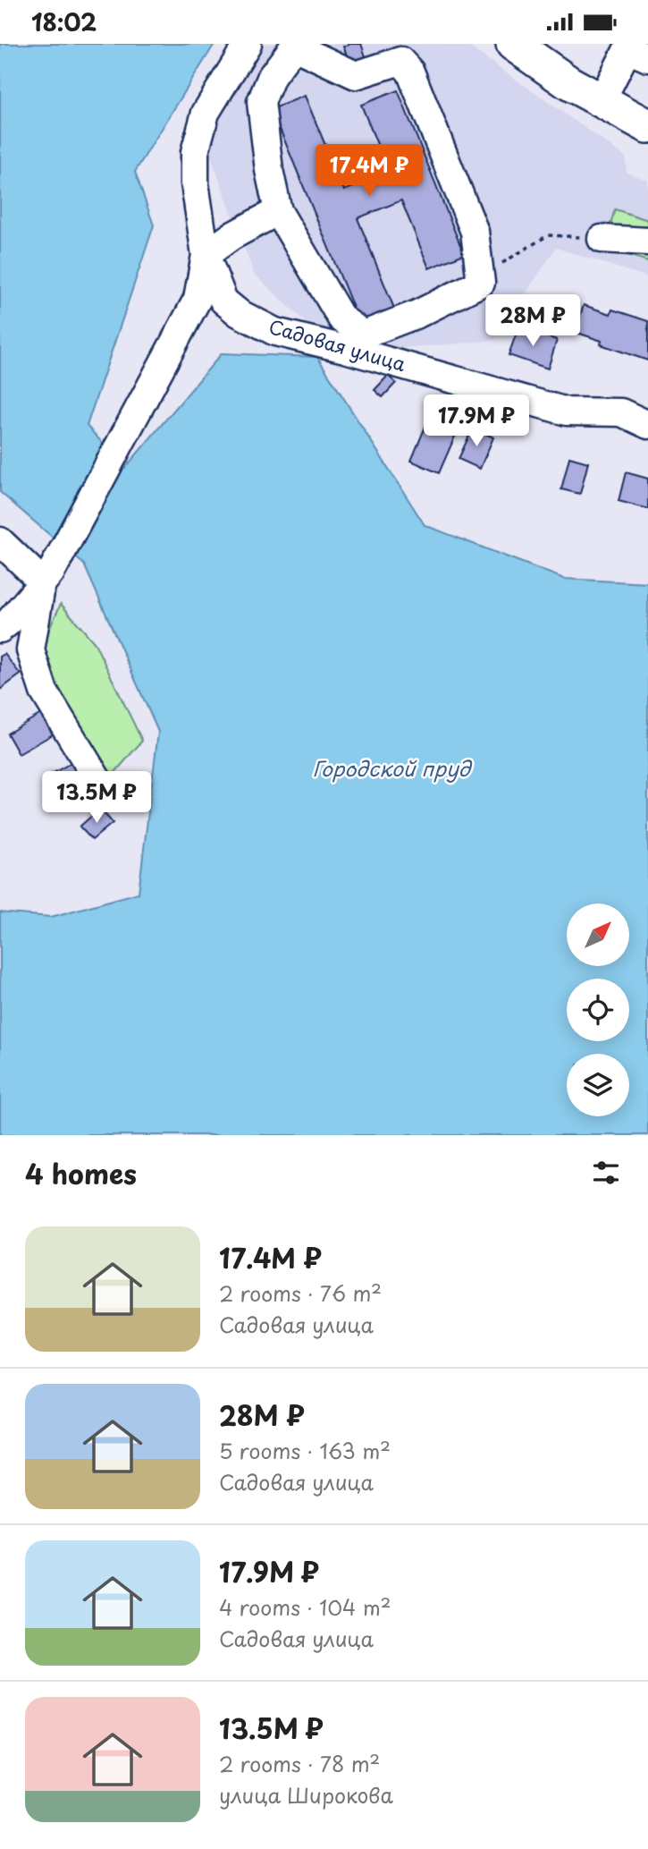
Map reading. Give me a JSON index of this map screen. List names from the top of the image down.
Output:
{
  "streets": {
    "street": ["Садовая улица"]
  },
  "water": ["Городской пруд"],
  "north": "top right",
  "page": {
    "status": "18:02",
    "price": [
      "17.4M ₽",
      "28M ₽",
      "17.9M ₽",
      "13.5M ₽"
    ],
    "heading": "4 homes",
    "list": [
      {
        "name": "17.4M ₽",
        "note": "2 rooms · 76 m² · Садовая улица"
      },
      {
        "name": "28M ₽",
        "note": "5 rooms · 163 m² · Садовая улица"
      },
      {
        "name": "17.9M ₽",
        "note": "4 rooms · 104 m² · Садовая улица"
      },
      {
        "name": "13.5M ₽",
        "note": "2 rooms · 78 m² · улица Широкова"
      }
    ]
  }
}
